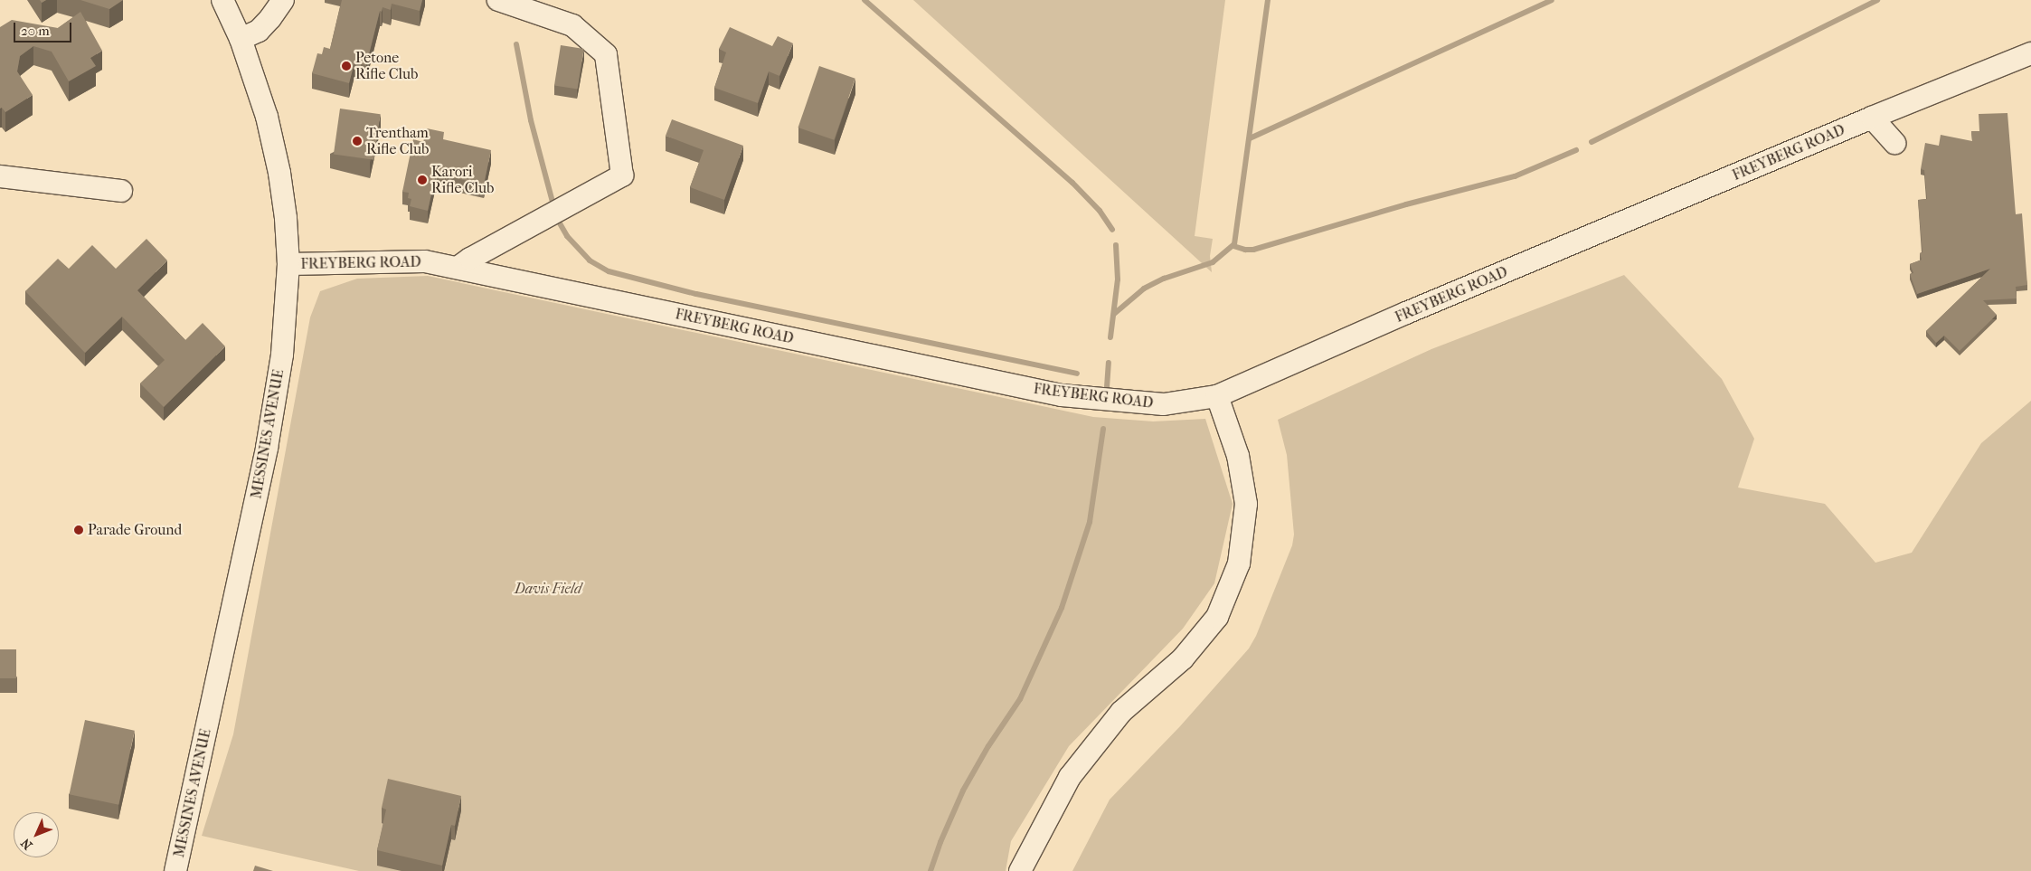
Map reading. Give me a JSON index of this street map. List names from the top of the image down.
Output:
{
  "streets": {
    "street": ["FREYBERG ROAD", "MESSINES AVENUE"]
  },
  "crossings": [
    ["FREYBERG ROAD", "MESSINES AVENUE"]
  ],
  "parks": ["Davis Field"],
  "places": [
    "Petone Rifle Club",
    "Trentham Rifle Club",
    "Karori Rifle Club",
    "Parade Ground"
  ],
  "scale_bar": "20 m",
  "north": "bottom left"
}
